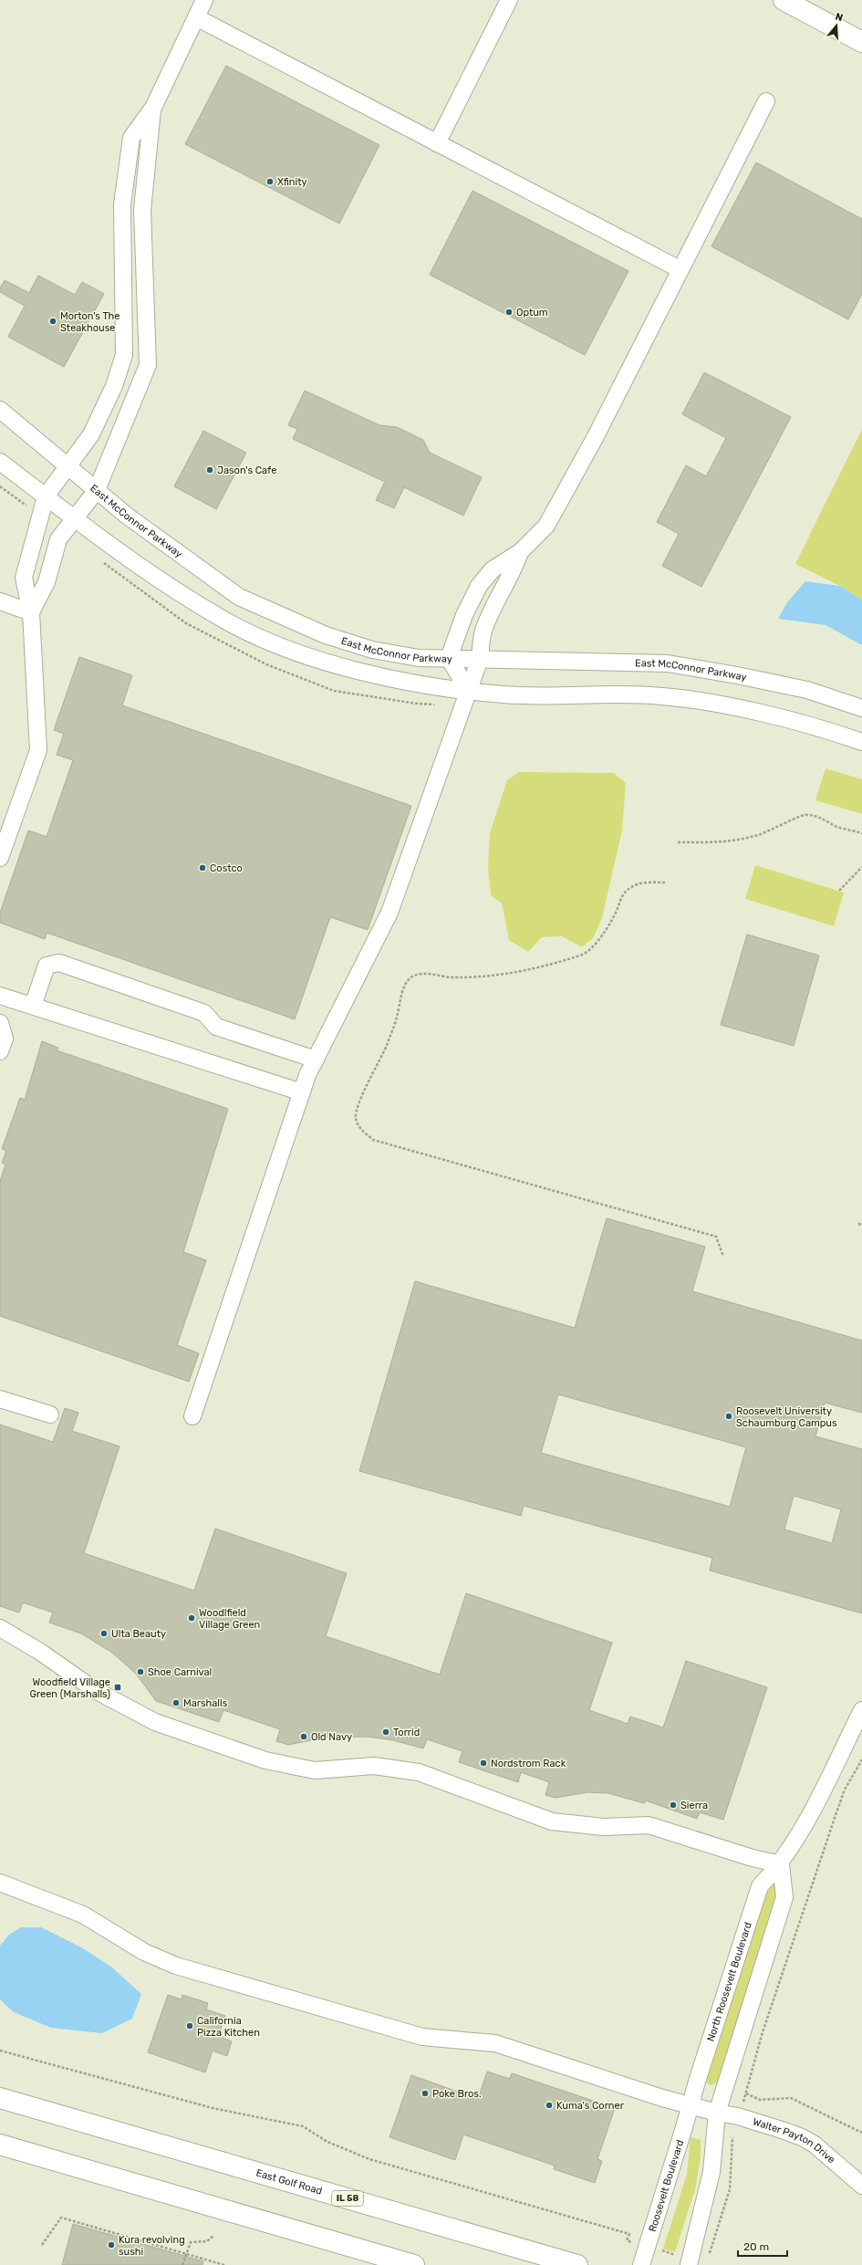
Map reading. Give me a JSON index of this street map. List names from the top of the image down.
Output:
{
  "streets": {
    "main road": ["East Golf Road", "IL 58"],
    "street": [
      "East McConnor Parkway",
      "North Roosevelt Boulevard",
      "Walter Payton Drive",
      "Roosevelt Boulevard"
    ]
  },
  "crossings": [
    ["North Roosevelt Boulevard", "Walter Payton Drive"],
    ["North Roosevelt Boulevard", "Roosevelt Boulevard"],
    ["Walter Payton Drive", "Roosevelt Boulevard"]
  ],
  "places": {
    "other": [
      "Xfinity",
      "Optum",
      "Morton's The Steakhouse",
      "Jason's Cafe",
      "Costco",
      "Roosevelt University Schaumburg Campus",
      "Woodlfield Village Green",
      "Ulta Beauty",
      "Shoe Carnival",
      "Marshalls",
      "Torrid",
      "Old Navy",
      "Nordstrom Rack",
      "Sierra",
      "California Pizza Kitchen",
      "Poke Bros.",
      "Kuma's Corner",
      "Kura revolving sushi"
    ],
    "transit": ["Woodfield Village Green (Marshalls)"]
  },
  "scale_bar": "20 m",
  "north": "top"
}
